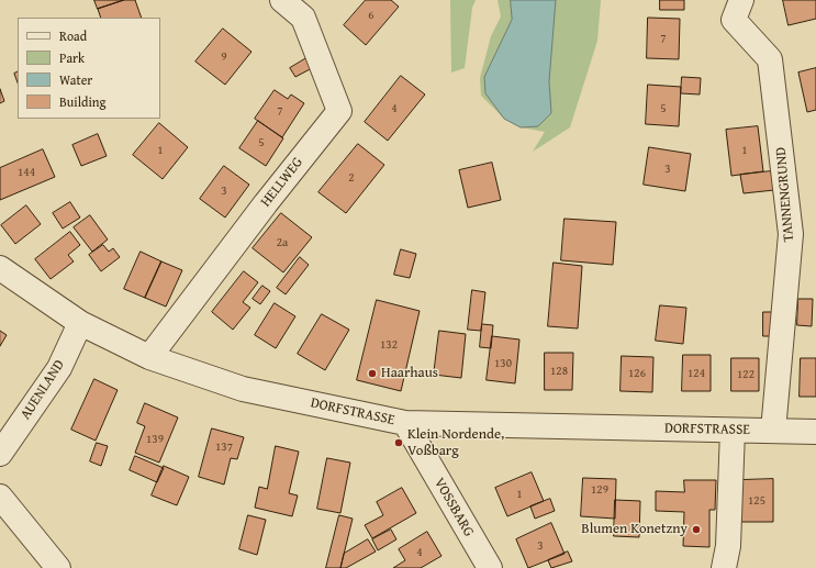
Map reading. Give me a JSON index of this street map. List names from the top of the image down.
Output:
{
  "streets": {
    "street": [
      "HELLWEG",
      "TANNENGRUND",
      "AUENLAND",
      "DORFSTRASSE",
      "VOSSBARG"
    ]
  },
  "crossings": [
    ["HELLWEG", "DORFSTRASSE"],
    ["TANNENGRUND", "DORFSTRASSE"],
    ["AUENLAND", "DORFSTRASSE"],
    ["DORFSTRASSE", "VOSSBARG"]
  ],
  "places": ["Haarhaus", "Klein Nordende, Voßbarg", "Blumen Konetzny"],
  "house_numbers": [
    "6",
    "7",
    "9",
    "4",
    "5",
    "7",
    "5",
    "1",
    "1",
    "3",
    "144",
    "2",
    "3",
    "2a",
    "132",
    "130",
    "128",
    "126",
    "124",
    "122",
    "139",
    "137",
    "129",
    "1",
    "125",
    "3",
    "4"
  ],
  "legend": [
    "Road",
    "Park",
    "Water",
    "Building"
  ]
}
